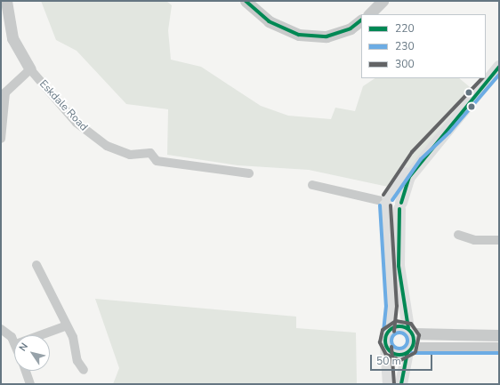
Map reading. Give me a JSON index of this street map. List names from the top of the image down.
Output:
{
  "streets": {
    "street": ["Eskdale Road"]
  },
  "lines": ["transit line 220", "transit line 230", "transit line 300"],
  "legend": ["220", "230", "300"],
  "scale_bar": "50 m",
  "north": "top left"
}
